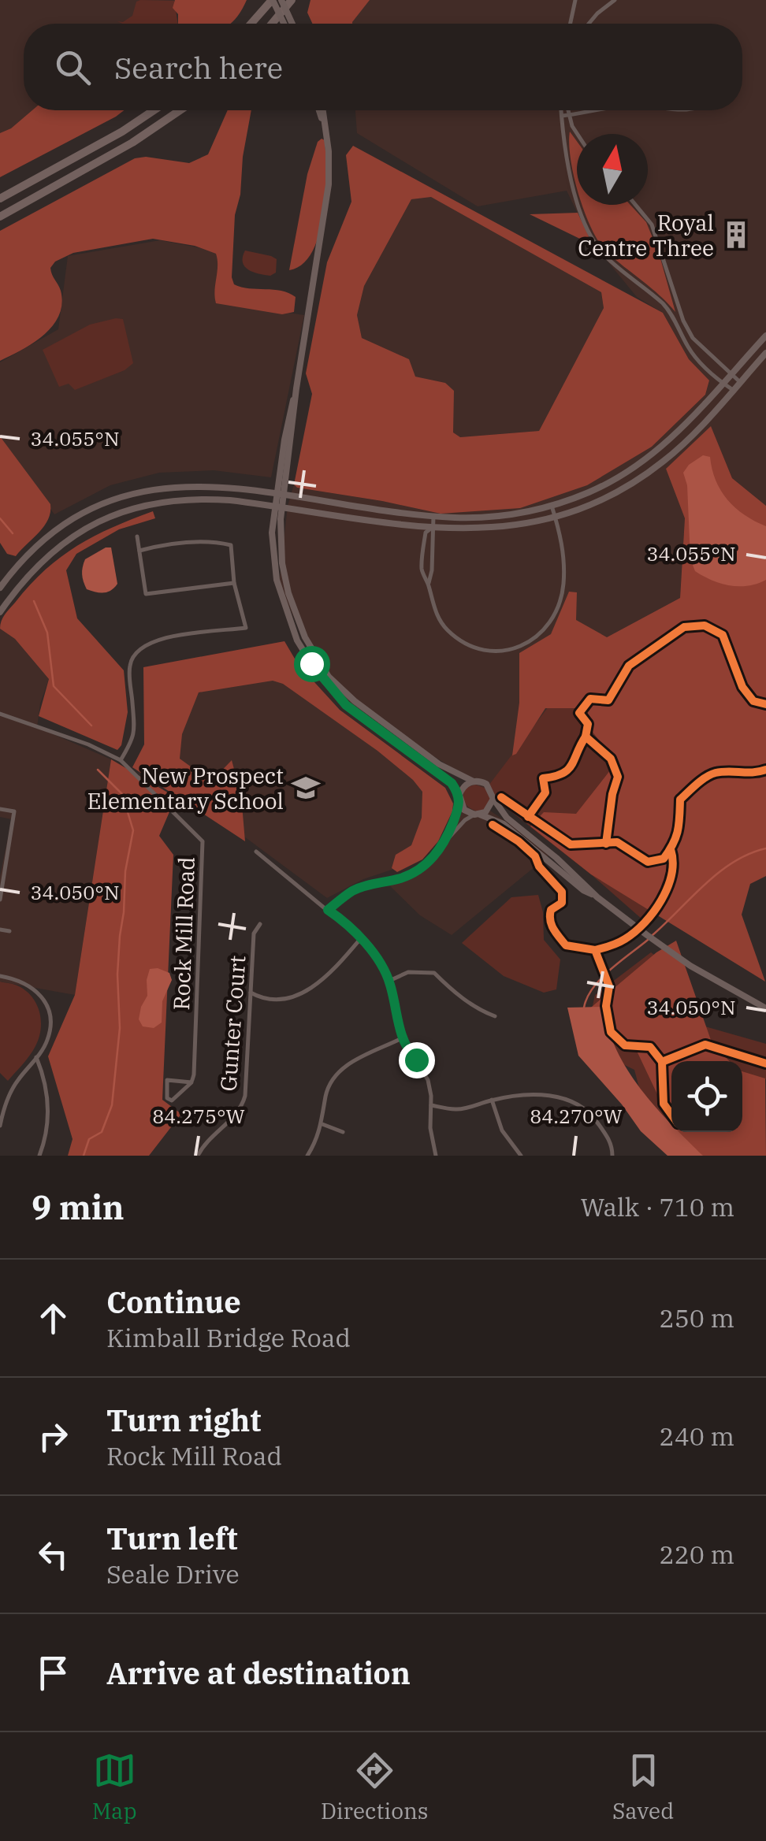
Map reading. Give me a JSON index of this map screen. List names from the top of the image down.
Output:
{
  "streets": {
    "street": ["Rock Mill Road", "Gunter Court"]
  },
  "places": {
    "building": ["Royal Centre Three"],
    "school or university": ["New Prospect Elementary School"]
  },
  "north": "top",
  "page": {
    "search": "Search here",
    "heading": ["9 min", "Walk · 710 m"],
    "list": [
      ["Continue", "Kimball Bridge Road", "250 m"],
      ["Turn right", "Rock Mill Road", "240 m"],
      ["Turn left", "Seale Drive", "220 m"],
      "Arrive at destination"
    ],
    "nav": ["Map", "Directions", "Saved"]
  },
  "coordinates": [
    "34.055°N",
    "34.050°N",
    "84.275°W",
    "84.270°W"
  ]
}
